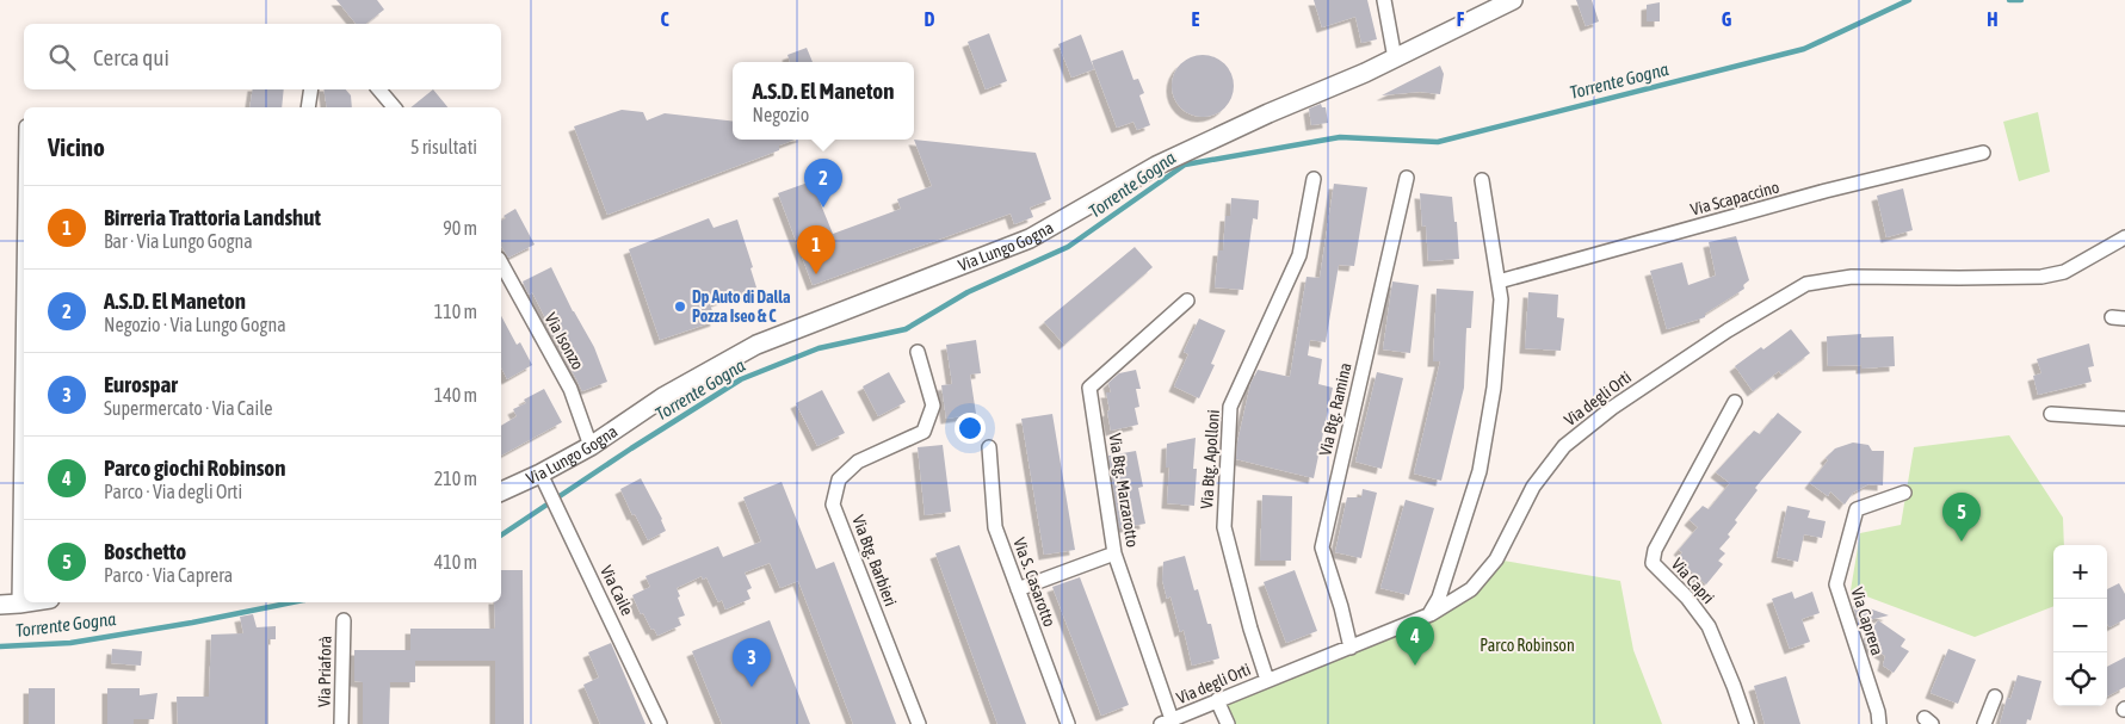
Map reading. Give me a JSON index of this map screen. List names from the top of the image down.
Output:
{
  "streets": {
    "street": [
      "Via Scapaccino",
      "Via Lungo Gogna",
      "Via Isonzo",
      "Via degli Orti",
      "Via Btg. Ramina",
      "Via Btg. Apolloni",
      "Via Btg. Marzarotto",
      "Via Btg. Barbieri",
      "Via Capri",
      "Via S. Casarotto",
      "Via Caile",
      "Via Caprera",
      "Via Priaforà"
    ]
  },
  "crossings": [
    ["Via Lungo Gogna", "Via Isonzo"],
    ["Via Lungo Gogna", "Via Caile"],
    ["Via degli Orti", "Via Btg. Ramina"],
    ["Via degli Orti", "Via Btg. Apolloni"],
    ["Via degli Orti", "Via Btg. Marzarotto"]
  ],
  "water": ["Torrente Gogna"],
  "parks": ["Parco Robinson"],
  "places": ["Dp Auto di Dalla Pozza Iseo & C"],
  "page": {
    "search": "Cerca qui",
    "popup": ["A.S.D. El Maneton", "Negozio"],
    "heading": ["Vicino", "5 risultati"],
    "pins": [
      "2",
      "1",
      "5",
      "4",
      "3"
    ],
    "list": [
      {
        "mark": "1",
        "name": "Birreria Trattoria Landshut",
        "note": "Bar · Via Lungo Gogna",
        "value": "90 m"
      },
      {
        "mark": "2",
        "name": "A.S.D. El Maneton",
        "note": "Negozio · Via Lungo Gogna",
        "value": "110 m"
      },
      {
        "mark": "3",
        "name": "Eurospar",
        "note": "Supermercato · Via Caile",
        "value": "140 m"
      },
      {
        "mark": "4",
        "name": "Parco giochi Robinson",
        "note": "Parco · Via degli Orti",
        "value": "210 m"
      },
      {
        "mark": "5",
        "name": "Boschetto",
        "note": "Parco · Via Caprera",
        "value": "410 m"
      }
    ],
    "map_buttons": ["+", "−"]
  },
  "grid": {
    "columns": [
      "C",
      "D",
      "E",
      "F",
      "G",
      "H"
    ]
  }
}
